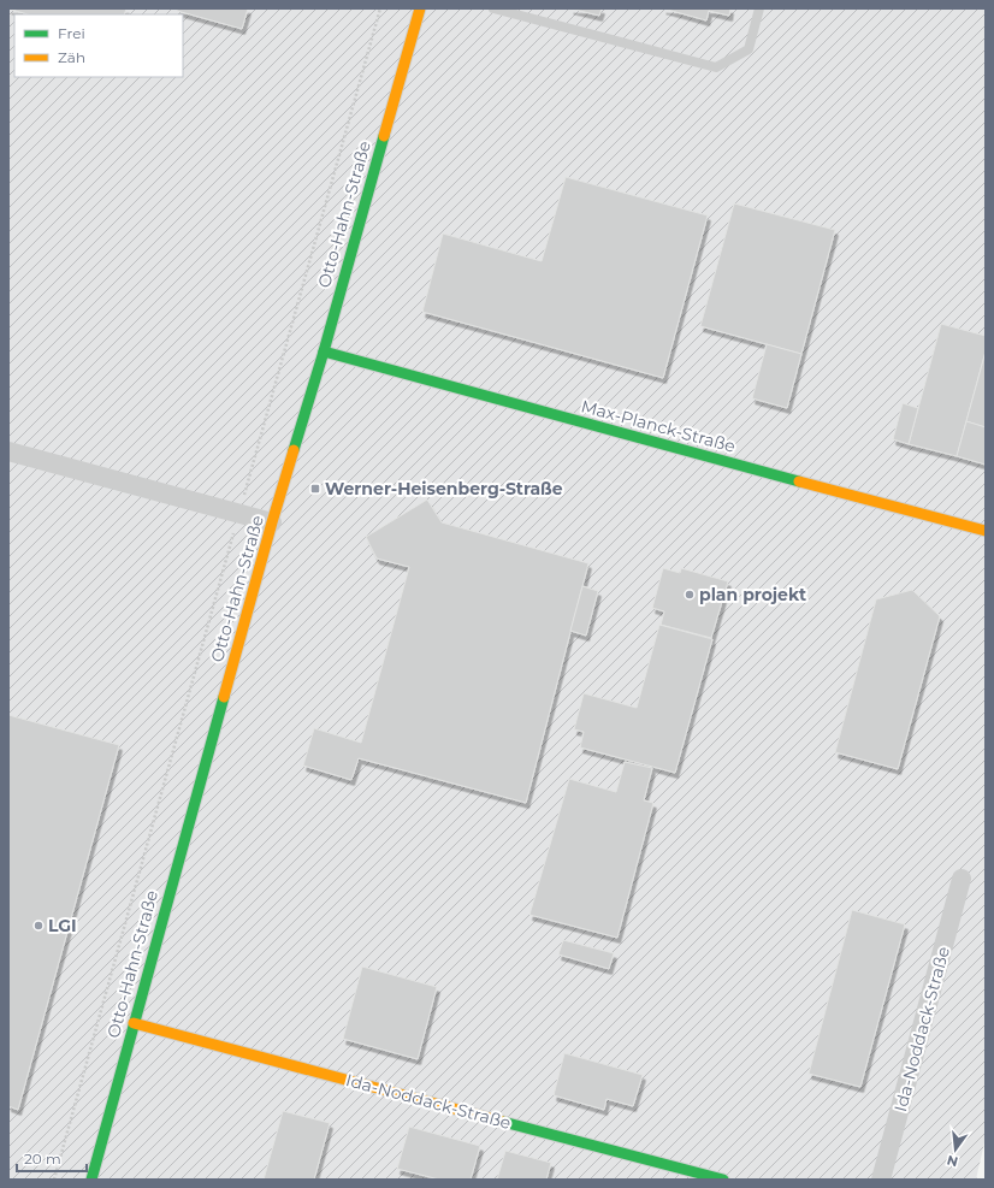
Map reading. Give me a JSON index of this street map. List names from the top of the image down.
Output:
{
  "streets": {
    "street": ["Otto-Hahn-Straße", "Max-Planck-Straße", "Ida-Noddack-Straße"]
  },
  "crossings": [
    ["Otto-Hahn-Straße", "Max-Planck-Straße"],
    ["Otto-Hahn-Straße", "Ida-Noddack-Straße"]
  ],
  "places": {
    "transit": ["Werner-Heisenberg-Straße"],
    "other": ["plan projekt", "LGI"]
  },
  "legend": ["Frei", "Zäh"],
  "scale_bar": "20 m",
  "north": "bottom"
}
